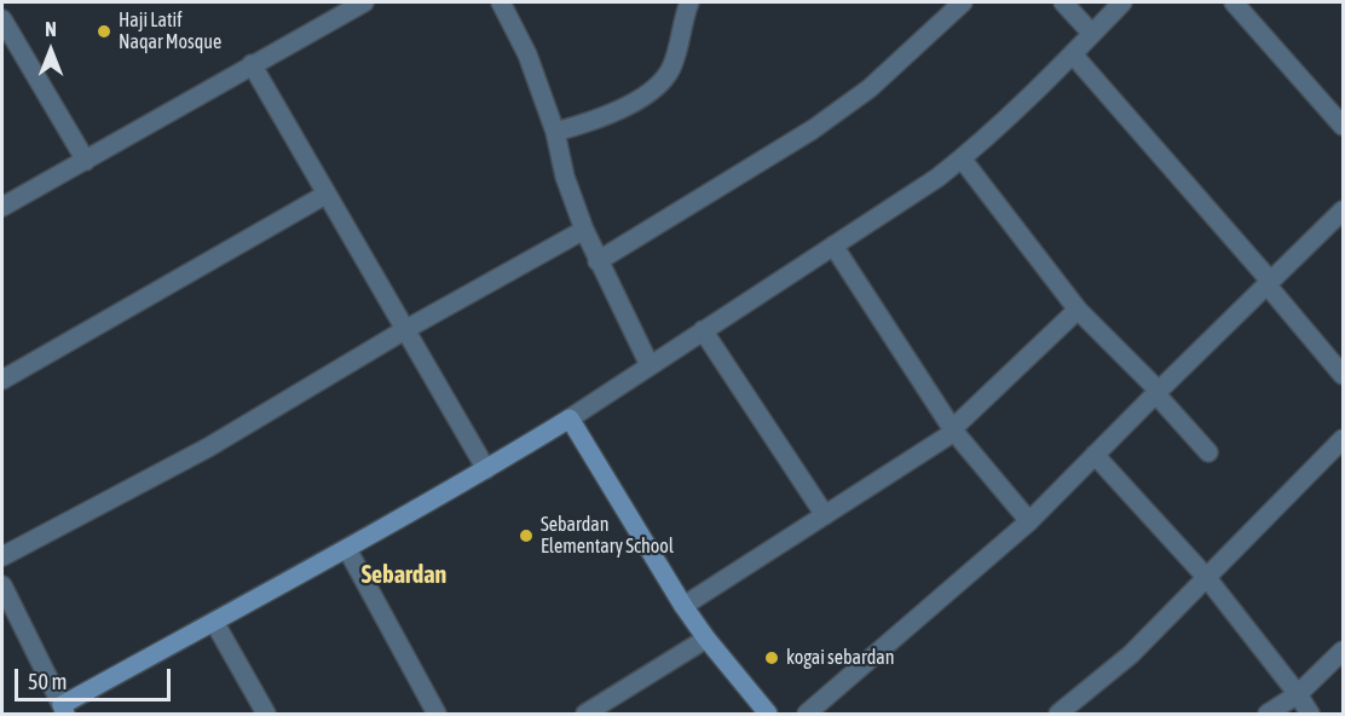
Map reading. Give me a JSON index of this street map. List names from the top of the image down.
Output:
{
  "districts": ["Sebardan"],
  "places": ["Haji Latif Naqar Mosque", "Sebardan Elementary School", "kogai sebardan"],
  "scale_bar": "50 m",
  "north": "top"
}
